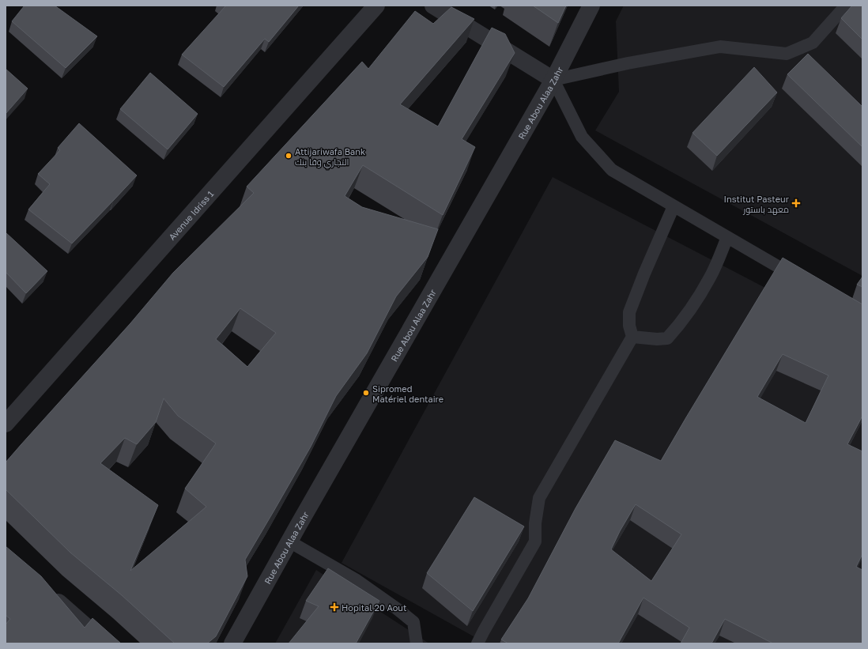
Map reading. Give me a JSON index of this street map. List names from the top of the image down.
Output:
{
  "streets": {
    "street": ["Rue Abou Alaa Zahr", "Avenue Idriss 1"]
  },
  "places": {
    "other": ["Attijariwafa Bank التجاري وفا بنك", "Sipromed Matériel dentaire"],
    "health": ["Institut Pasteur معهد باستور", "Hopital 20 Aout"]
  }
}
